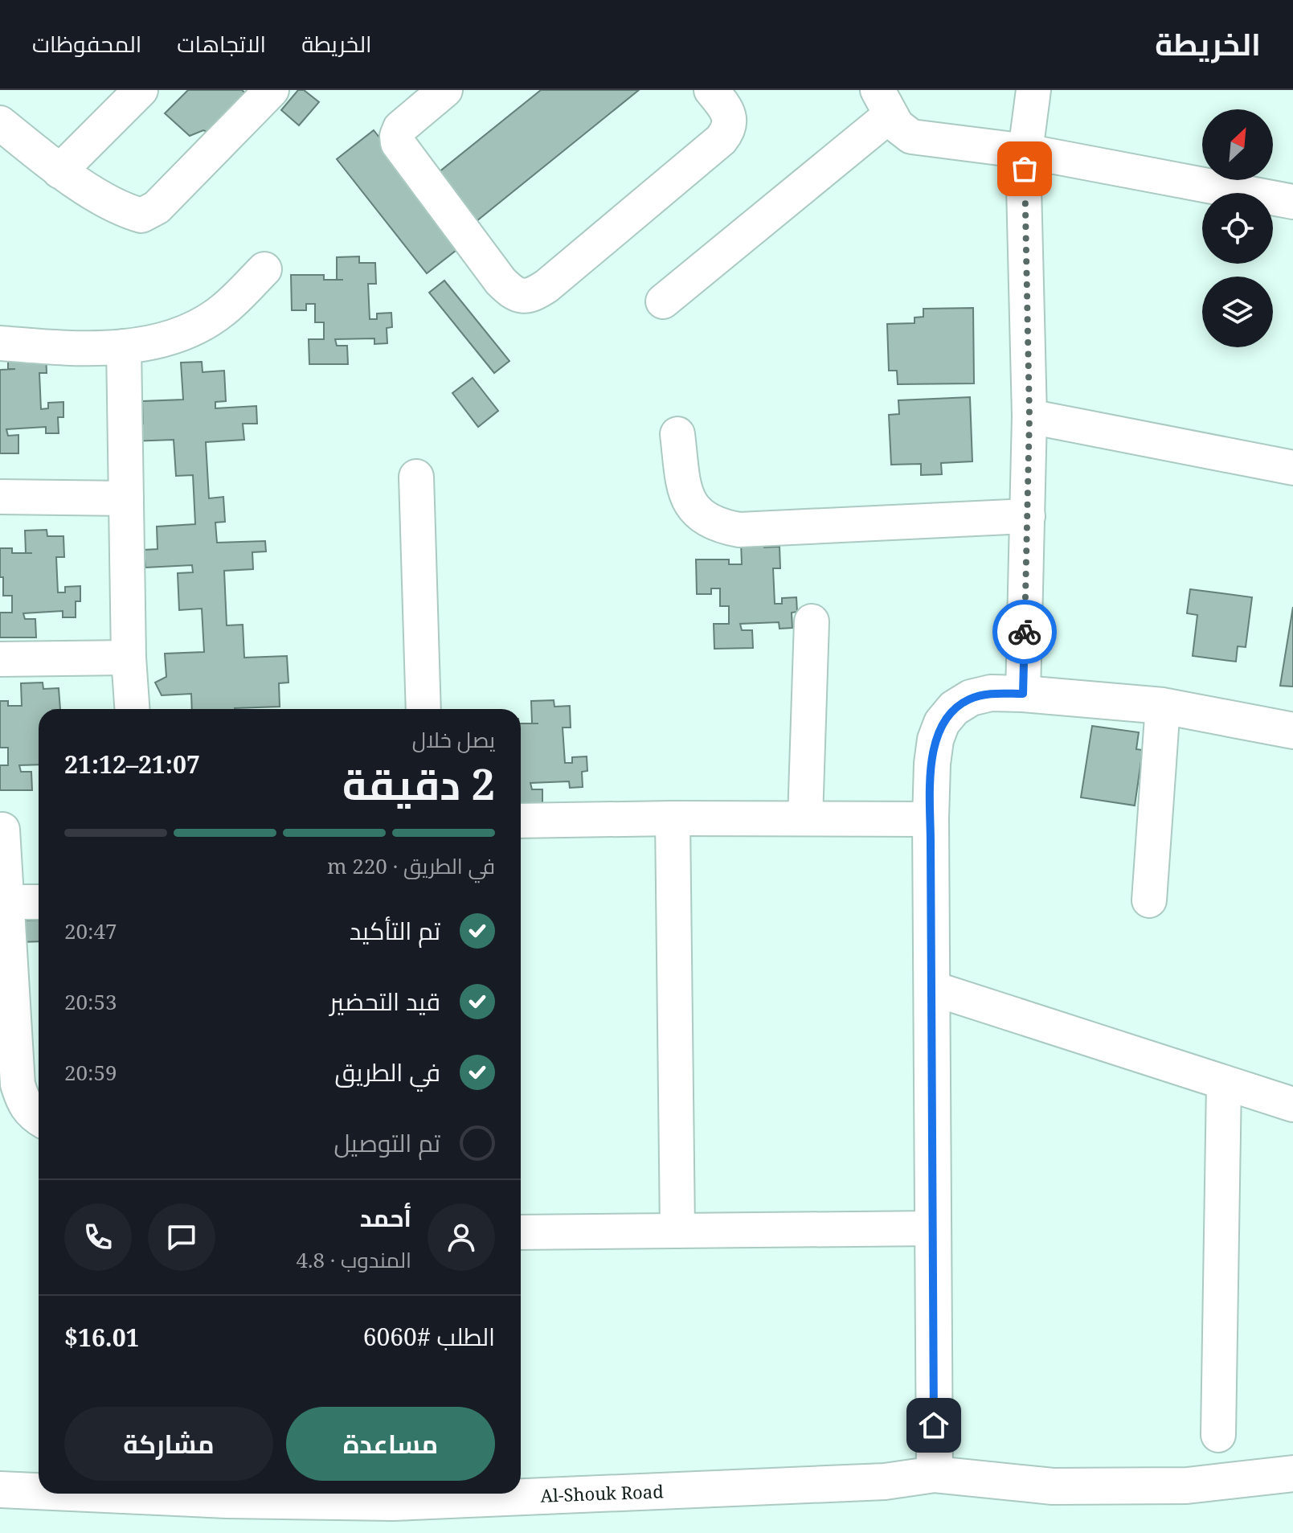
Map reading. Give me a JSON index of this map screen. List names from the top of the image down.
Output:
{
  "streets": {
    "main road": ["Al-Shouk Road"]
  },
  "north": "top right",
  "page": {
    "header": "الخريطة",
    "nav": ["الخريطة", "الاتجاهات", "المحفوظات"],
    "heading": ["2 دقيقة", "يصل خلال", "21:07–21:12"],
    "panel": [
      "أحمد",
      "المندوب · 4.8",
      "الطلب #6060",
      "$16.01"
    ],
    "bar": "في الطريق · 220 m",
    "list": [
      ["تم التأكيد", "20:47"],
      ["قيد التحضير", "20:53"],
      ["في الطريق", "20:59"],
      "تم التوصيل"
    ],
    "buttons": ["مساعدة", "مشاركة"]
  }
}
